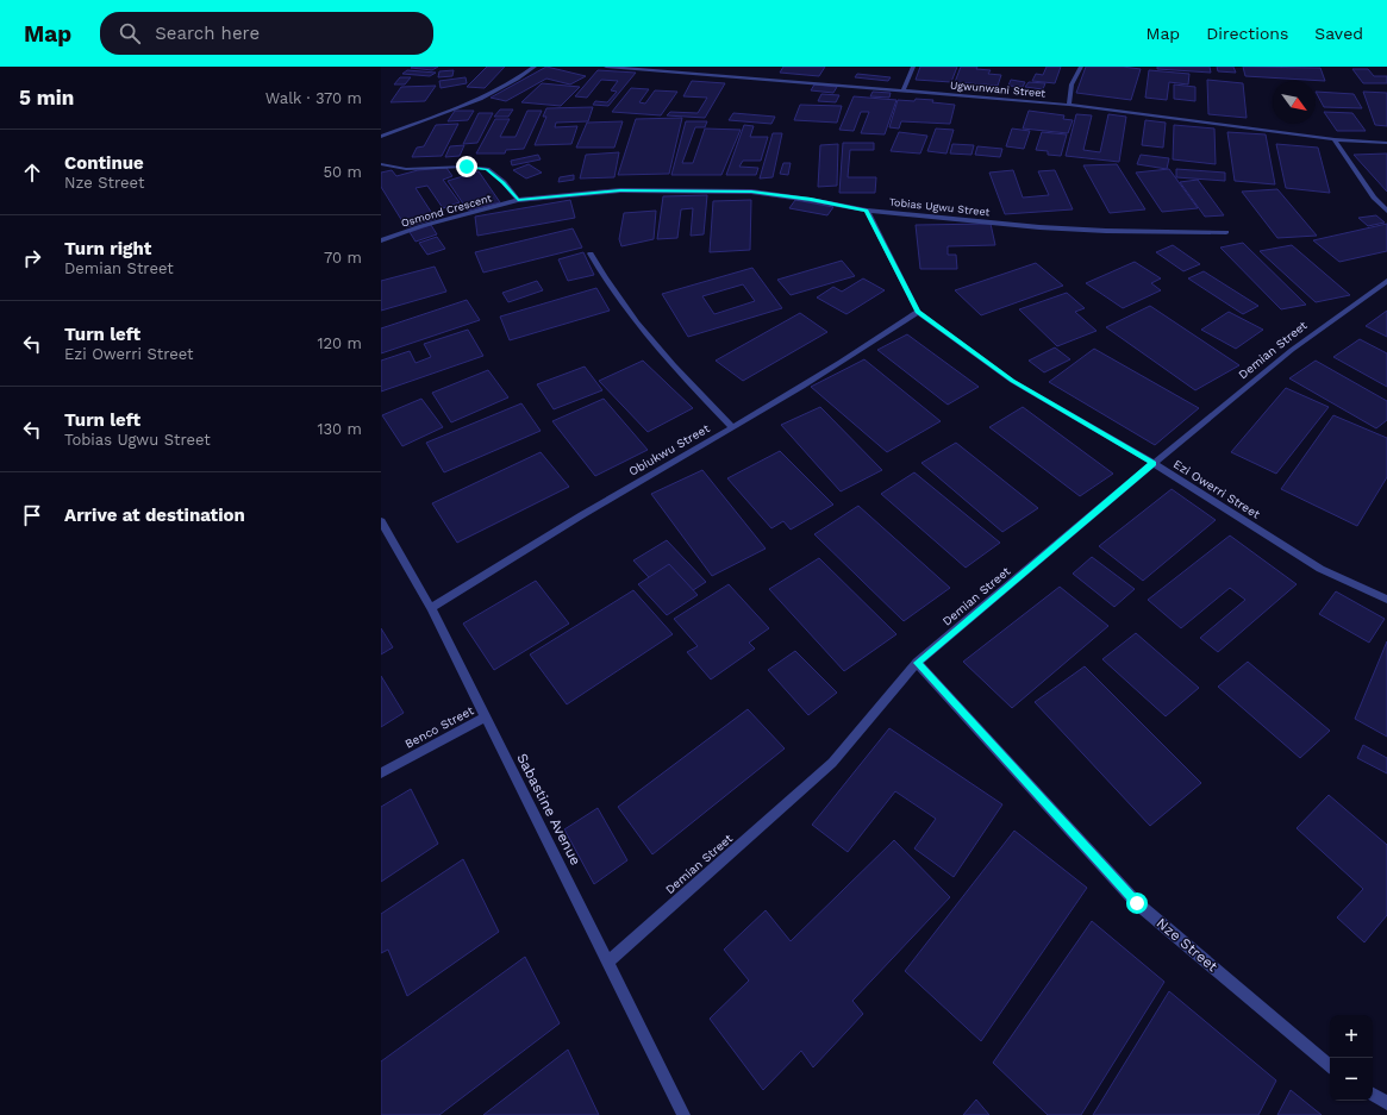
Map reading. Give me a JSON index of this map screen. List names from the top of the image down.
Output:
{
  "streets": {
    "street": [
      "Ugwunwani Street",
      "Tobias Ugwu Street",
      "Osmond Crescent",
      "Demian Street",
      "Obiukwu Street",
      "Ezi Owerri Street",
      "Benco Street",
      "Sabastine Avenue",
      "Nze Street"
    ]
  },
  "crossings": [
    ["Tobias Ugwu Street", "Osmond Crescent"],
    ["Tobias Ugwu Street", "Ezi Owerri Street"],
    ["Demian Street", "Ezi Owerri Street"],
    ["Demian Street", "Sabastine Avenue"],
    ["Demian Street", "Nze Street"],
    ["Obiukwu Street", "Ezi Owerri Street"],
    ["Obiukwu Street", "Sabastine Avenue"],
    ["Benco Street", "Sabastine Avenue"]
  ],
  "north": "bottom right",
  "page": {
    "header": "Map",
    "search": "Search here",
    "nav": ["Map", "Directions", "Saved"],
    "heading": ["5 min", "Walk · 370 m"],
    "list": [
      ["Continue", "Nze Street", "50 m"],
      ["Turn right", "Demian Street", "70 m"],
      ["Turn left", "Ezi Owerri Street", "120 m"],
      ["Turn left", "Tobias Ugwu Street", "130 m"],
      "Arrive at destination"
    ],
    "map_buttons": ["+", "−"]
  }
}
